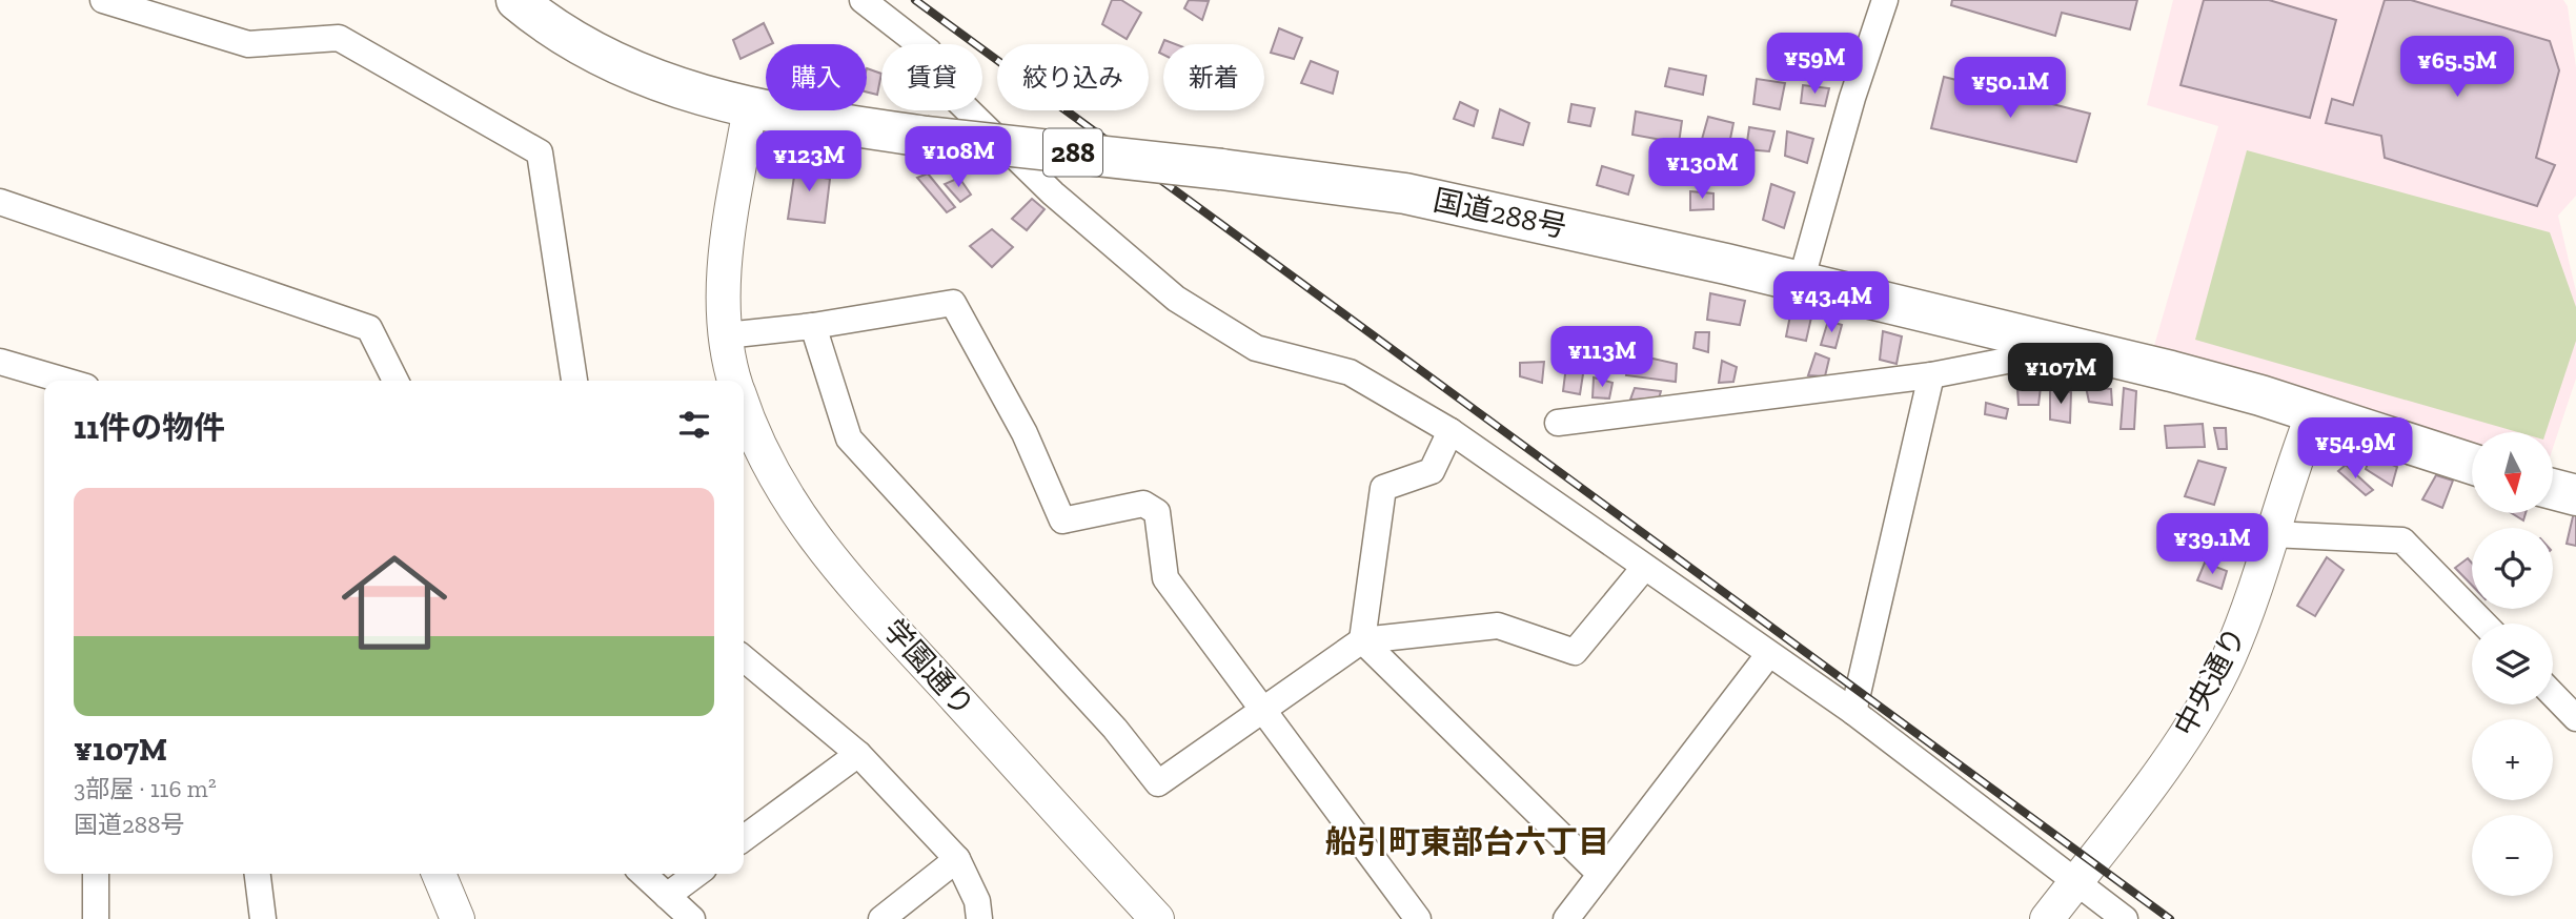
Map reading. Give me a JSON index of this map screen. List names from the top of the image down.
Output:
{
  "streets": {
    "highway": ["288", "国道288号"],
    "street": ["学園通り", "中央通り"]
  },
  "crossings": [
    ["国道288号", "中央通り"]
  ],
  "districts": ["船引町東部台六丁目"],
  "north": "bottom",
  "page": {
    "price": [
      "¥59M",
      "¥65.5M",
      "¥50.1M",
      "¥108M",
      "¥123M",
      "¥130M",
      "¥43.4M",
      "¥113M",
      "¥107M",
      "¥54.9M",
      "¥39.1M"
    ],
    "chip": [
      "購入",
      "賃貸",
      "絞り込み",
      "新着"
    ],
    "heading": "11件の物件",
    "map_buttons": ["+", "−"],
    "list": [
      {
        "name": "¥107M",
        "note": "3部屋 · 116 m² · 国道288号"
      }
    ]
  }
}
